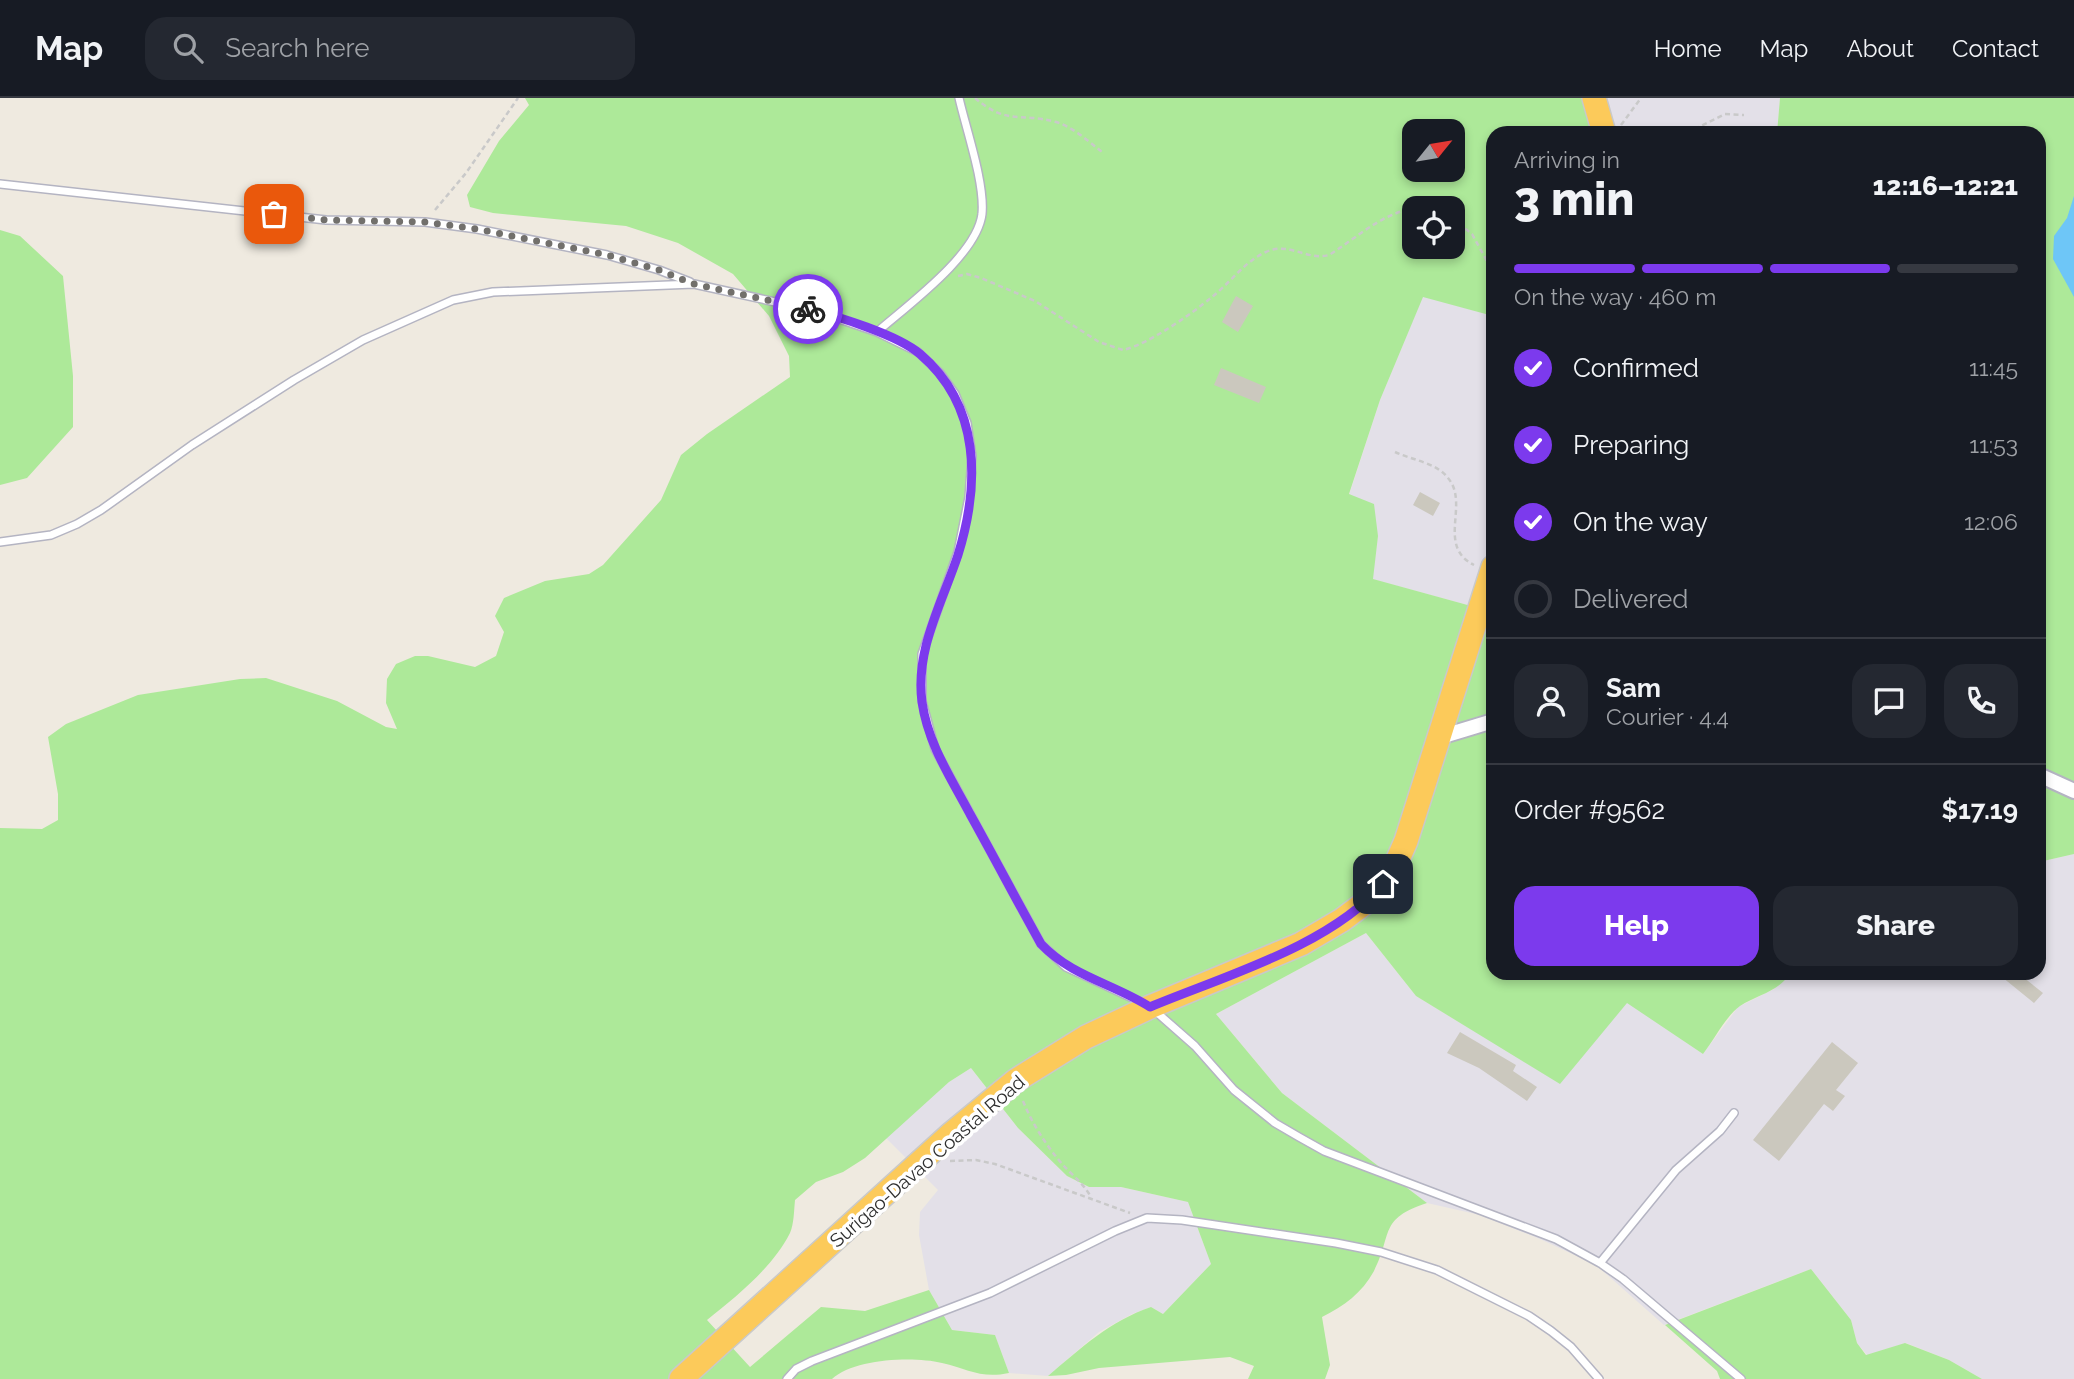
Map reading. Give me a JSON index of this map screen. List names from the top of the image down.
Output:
{
  "streets": {
    "highway": ["Surigao-Davao Coastal Road"]
  },
  "north": "top right",
  "page": {
    "header": "Map",
    "search": "Search here",
    "nav": [
      "Home",
      "Map",
      "About",
      "Contact"
    ],
    "heading": ["3 min", "Arriving in", "12:16–12:21"],
    "panel": [
      "Sam",
      "Courier · 4.4",
      "Order #9562",
      "$17.19"
    ],
    "bar": "On the way · 460 m",
    "list": [
      ["Confirmed", "11:45"],
      ["Preparing", "11:53"],
      ["On the way", "12:06"],
      "Delivered"
    ],
    "buttons": ["Help", "Share"]
  }
}
